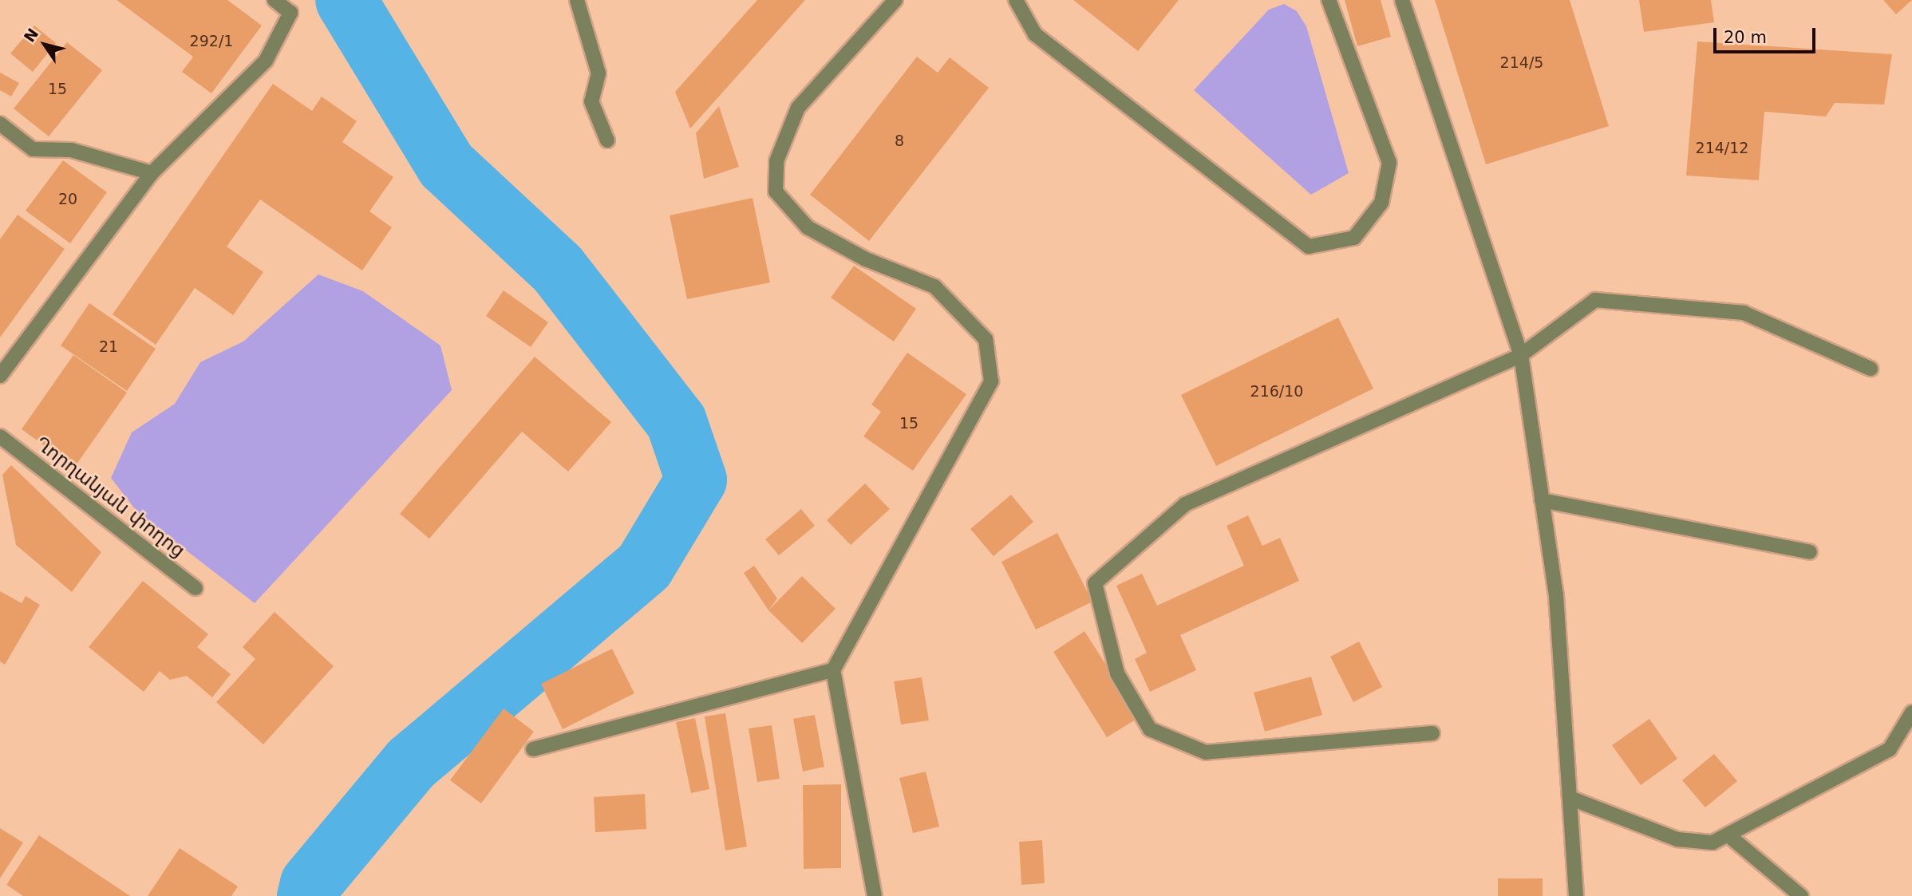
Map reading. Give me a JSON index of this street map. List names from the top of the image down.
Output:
{
  "streets": {
    "street": ["Ղորղանյան փողոց"]
  },
  "house_numbers": [
    "292/1",
    "214/5",
    "15",
    "8",
    "214/12",
    "20",
    "21",
    "216/10",
    "15"
  ],
  "scale_bar": "20 m",
  "north": "top left"
}
